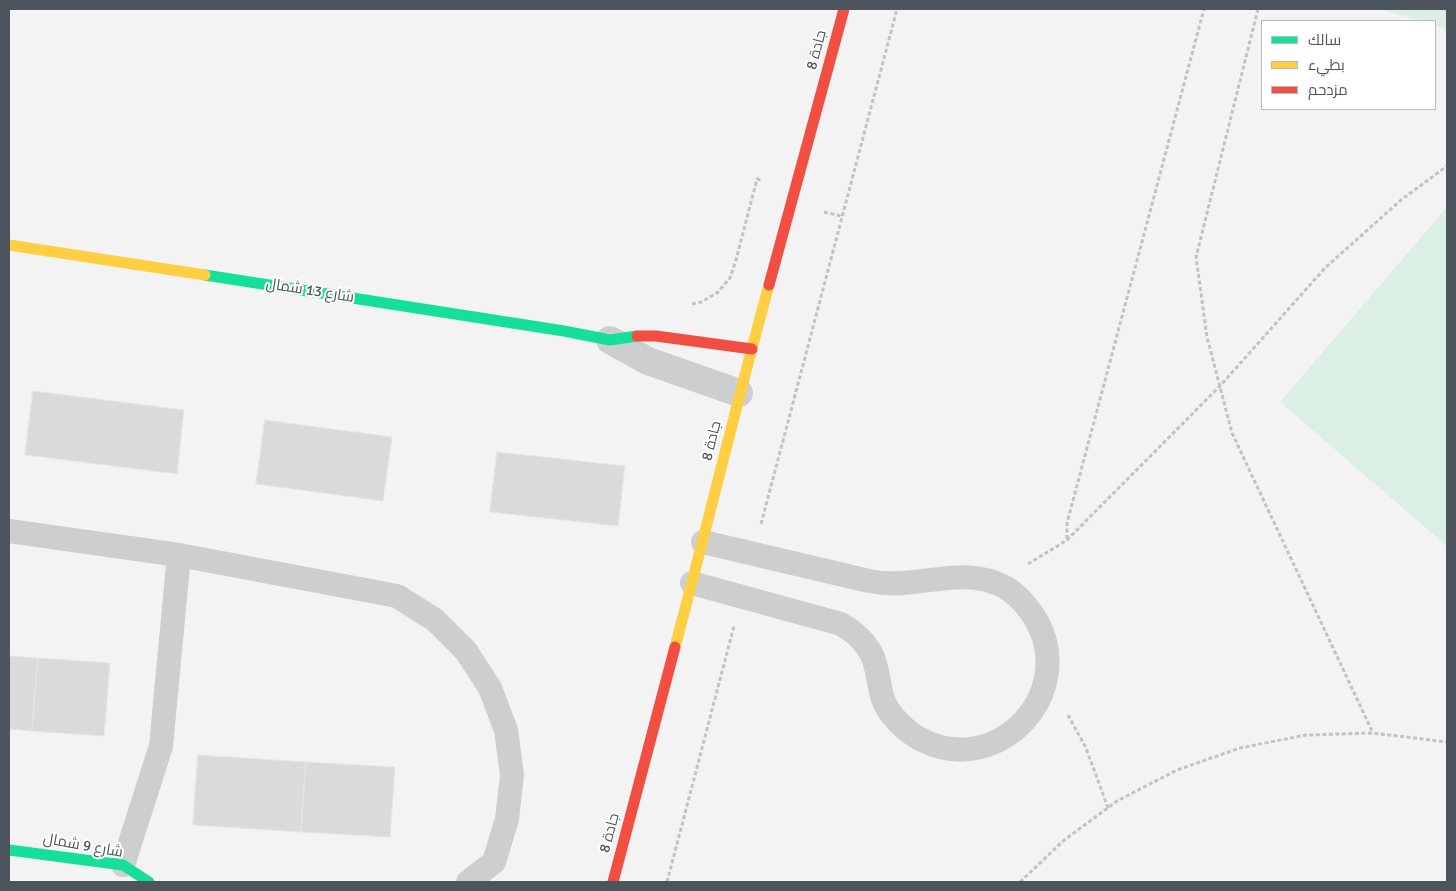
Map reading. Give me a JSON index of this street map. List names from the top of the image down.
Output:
{
  "streets": {
    "main road": ["جادة 8", "شارع 13 شمال", "شارع 9 شمال"]
  },
  "crossings": [
    ["جادة 8", "شارع 13 شمال"]
  ],
  "legend": ["سالك", "بطيء", "مزدحم"]
}
